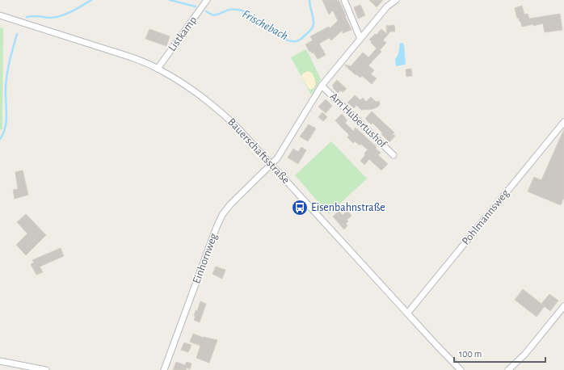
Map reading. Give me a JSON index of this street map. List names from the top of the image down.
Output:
{
  "streets": {
    "street": [
      "Listkamp",
      "Am Hubertushof",
      "Bauerschaftsstraße",
      "Pohlmannsweg",
      "Einhornweg"
    ]
  },
  "crossings": [
    ["Listkamp", "Bauerschaftsstraße"],
    ["Bauerschaftsstraße", "Pohlmannsweg"],
    ["Bauerschaftsstraße", "Einhornweg"]
  ],
  "water": ["Frischebach"],
  "places": {
    "bus stop": ["Eisenbahnstraße"]
  },
  "scale_bar": "100 m"
}
